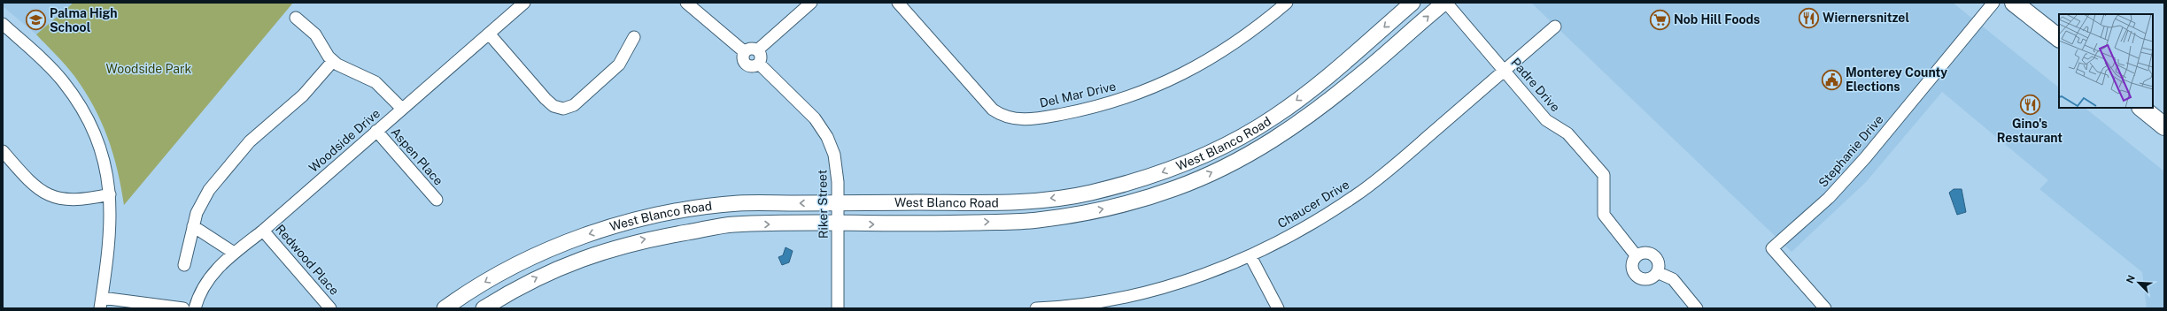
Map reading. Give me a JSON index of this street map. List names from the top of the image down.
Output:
{
  "streets": {
    "main road": ["West Blanco Road"],
    "street": [
      "Padre Drive",
      "Del Mar Drive",
      "Woodside Drive",
      "Stephanie Drive",
      "Aspen Place",
      "Riker Street",
      "Chaucer Drive",
      "Redwood Place"
    ]
  },
  "crossings": [
    ["Padre Drive", "West Blanco Road"],
    ["Padre Drive", "Chaucer Drive"],
    ["Woodside Drive", "Aspen Place"],
    ["Woodside Drive", "Redwood Place"],
    ["West Blanco Road", "Riker Street"]
  ],
  "parks": ["Woodside Park"],
  "places": {
    "restaurant": ["Wiernersnitzel", "Gino's Restaurant"],
    "supermarket": ["Nob Hill Foods"],
    "school or university": ["Palma High School"],
    "public building": ["Monterey County Elections"]
  },
  "north": "top left"
}
